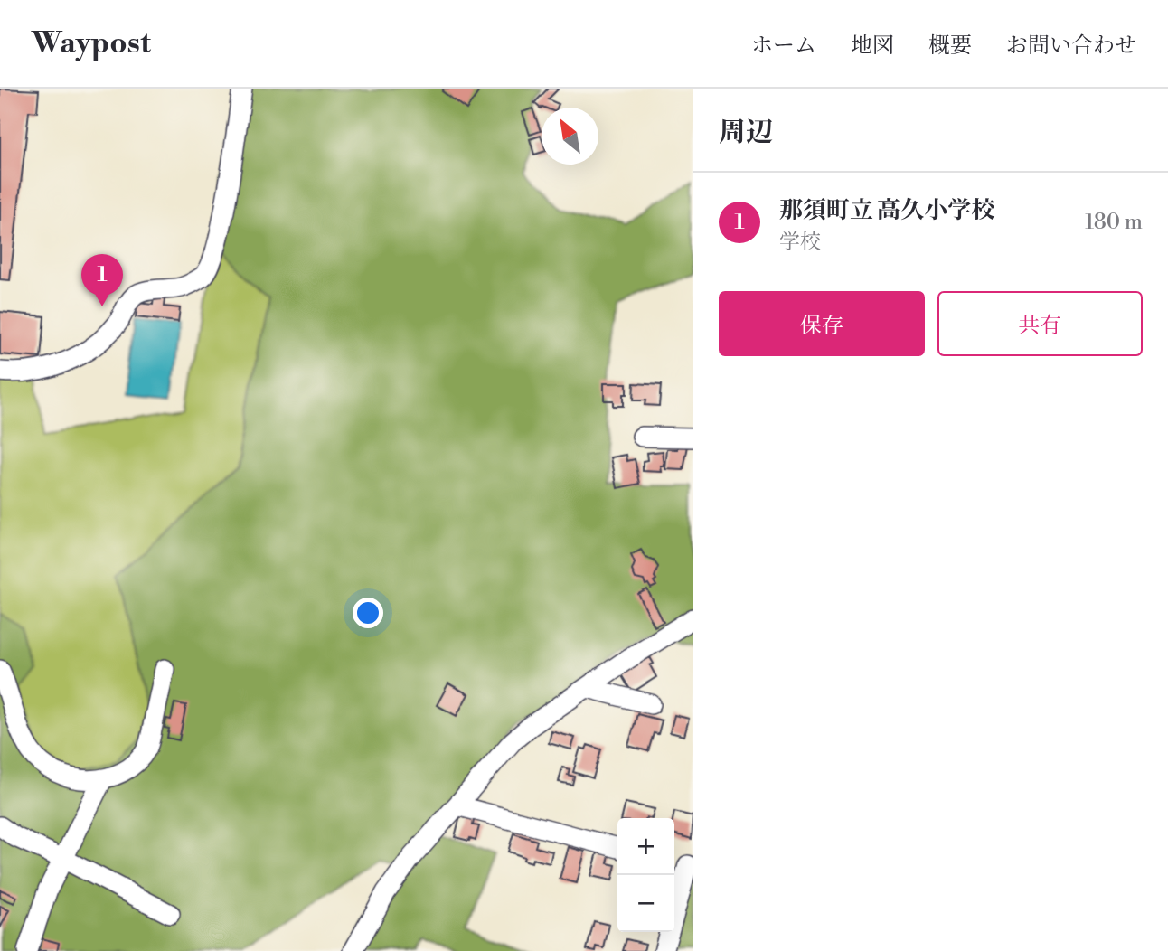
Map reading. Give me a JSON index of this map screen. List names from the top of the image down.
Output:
{
  "north": "top left",
  "page": {
    "header": "Waypost",
    "nav": [
      "ホーム",
      "地図",
      "概要",
      "お問い合わせ"
    ],
    "heading": "周辺",
    "list": [
      {
        "mark": "1",
        "name": "那須町立 高久小学校",
        "note": "学校",
        "value": "180 m"
      }
    ],
    "pins": "1",
    "buttons": ["保存", "共有"],
    "map_buttons": ["+", "−"]
  }
}
